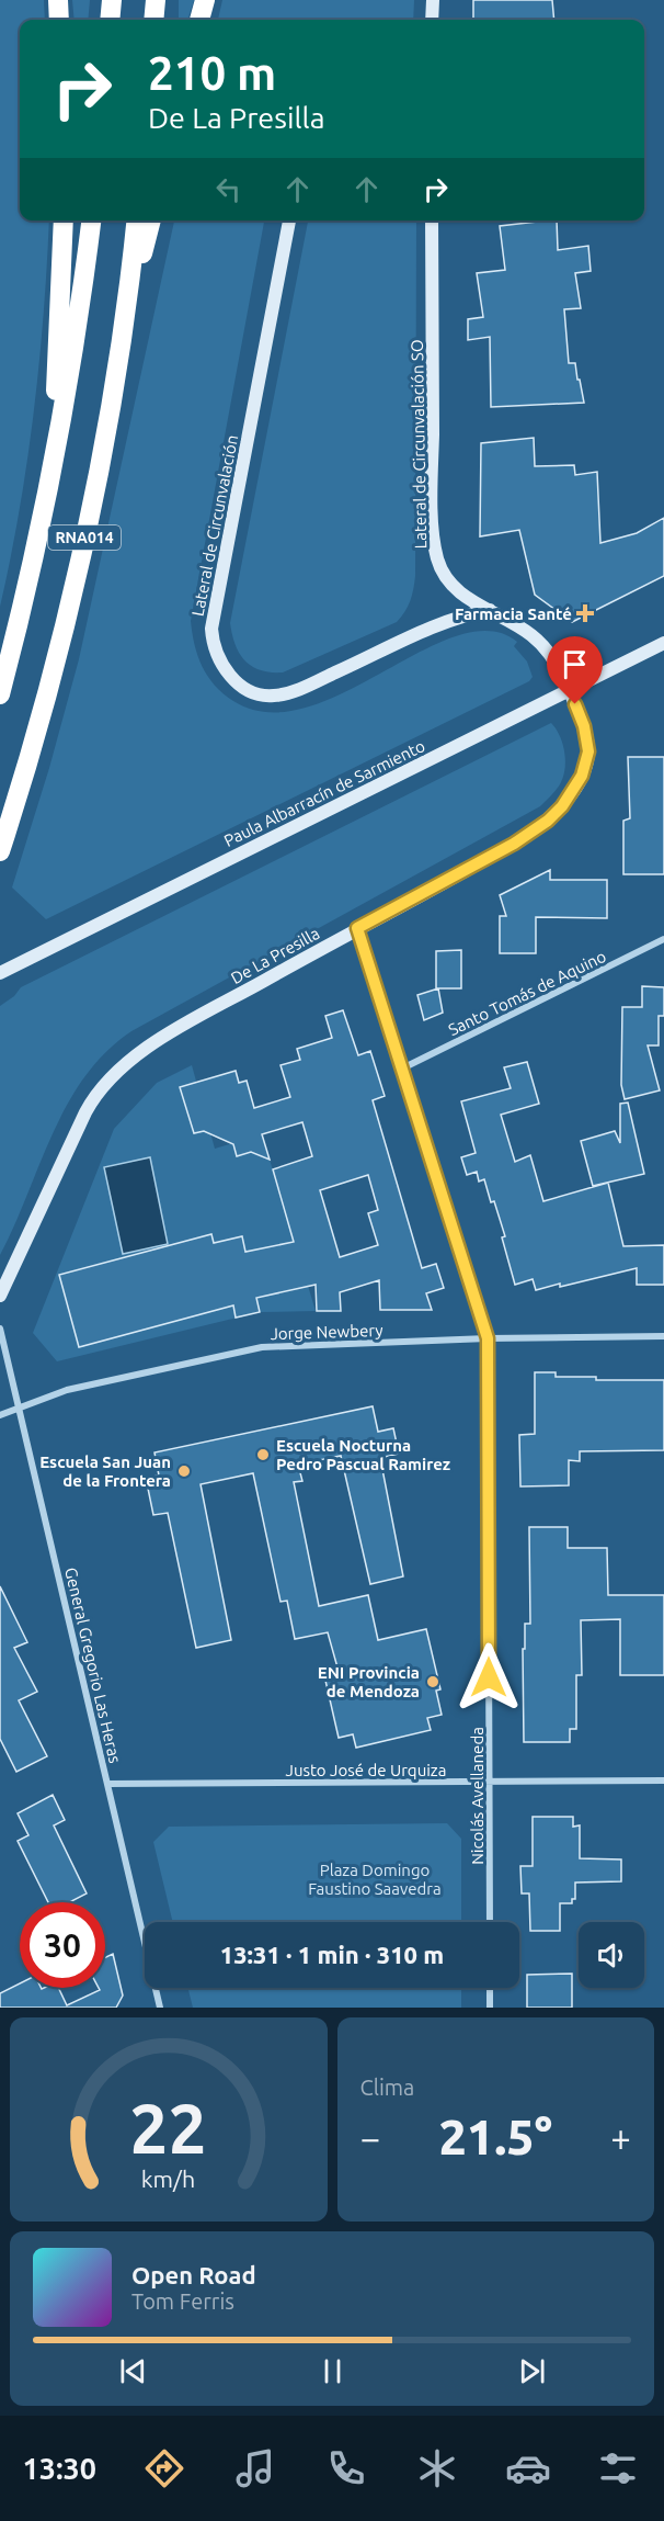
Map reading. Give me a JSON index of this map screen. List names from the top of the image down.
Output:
{
  "streets": {
    "highway": ["RNA014"],
    "street": [
      "Lateral de Circunvalación SO",
      "Lateral de Circunvalación",
      "Paula Albarracín de Sarmiento",
      "De La Presilla",
      "Santo Tomás de Aquino",
      "Jorge Newbery",
      "General Gregorio Las Heras",
      "Justo José de Urquiza",
      "Nicolás Avellaneda"
    ]
  },
  "crossings": [
    ["Lateral de Circunvalación SO", "Lateral de Circunvalación"],
    ["Lateral de Circunvalación SO", "Paula Albarracín de Sarmiento"],
    ["Lateral de Circunvalación SO", "De La Presilla"],
    ["Paula Albarracín de Sarmiento", "De La Presilla"],
    ["De La Presilla", "Nicolás Avellaneda"],
    ["Santo Tomás de Aquino", "Nicolás Avellaneda"],
    ["Jorge Newbery", "General Gregorio Las Heras"],
    ["Jorge Newbery", "Nicolás Avellaneda"],
    ["General Gregorio Las Heras", "Justo José de Urquiza"],
    ["Justo José de Urquiza", "Nicolás Avellaneda"]
  ],
  "parks": ["Plaza Domingo Faustino Saavedra"],
  "places": {
    "health": ["Farmacia Santé"],
    "other": ["Escuela Nocturna Pedro Pascual Ramirez", "Escuela San Juan de la Frontera", "ENI Provincia de Mendoza"]
  },
  "page": {
    "turn": ["210 m", "De La Presilla"],
    "limit": "30",
    "trip": "13:31 · 1 min · 310 m",
    "tile": "Clima",
    "heat": ["−", "21.5°", "+"],
    "song": ["Open Road", "Tom Ferris"],
    "tabs": "13:30",
    "gauge": ["22", "km/h"]
  }
}
